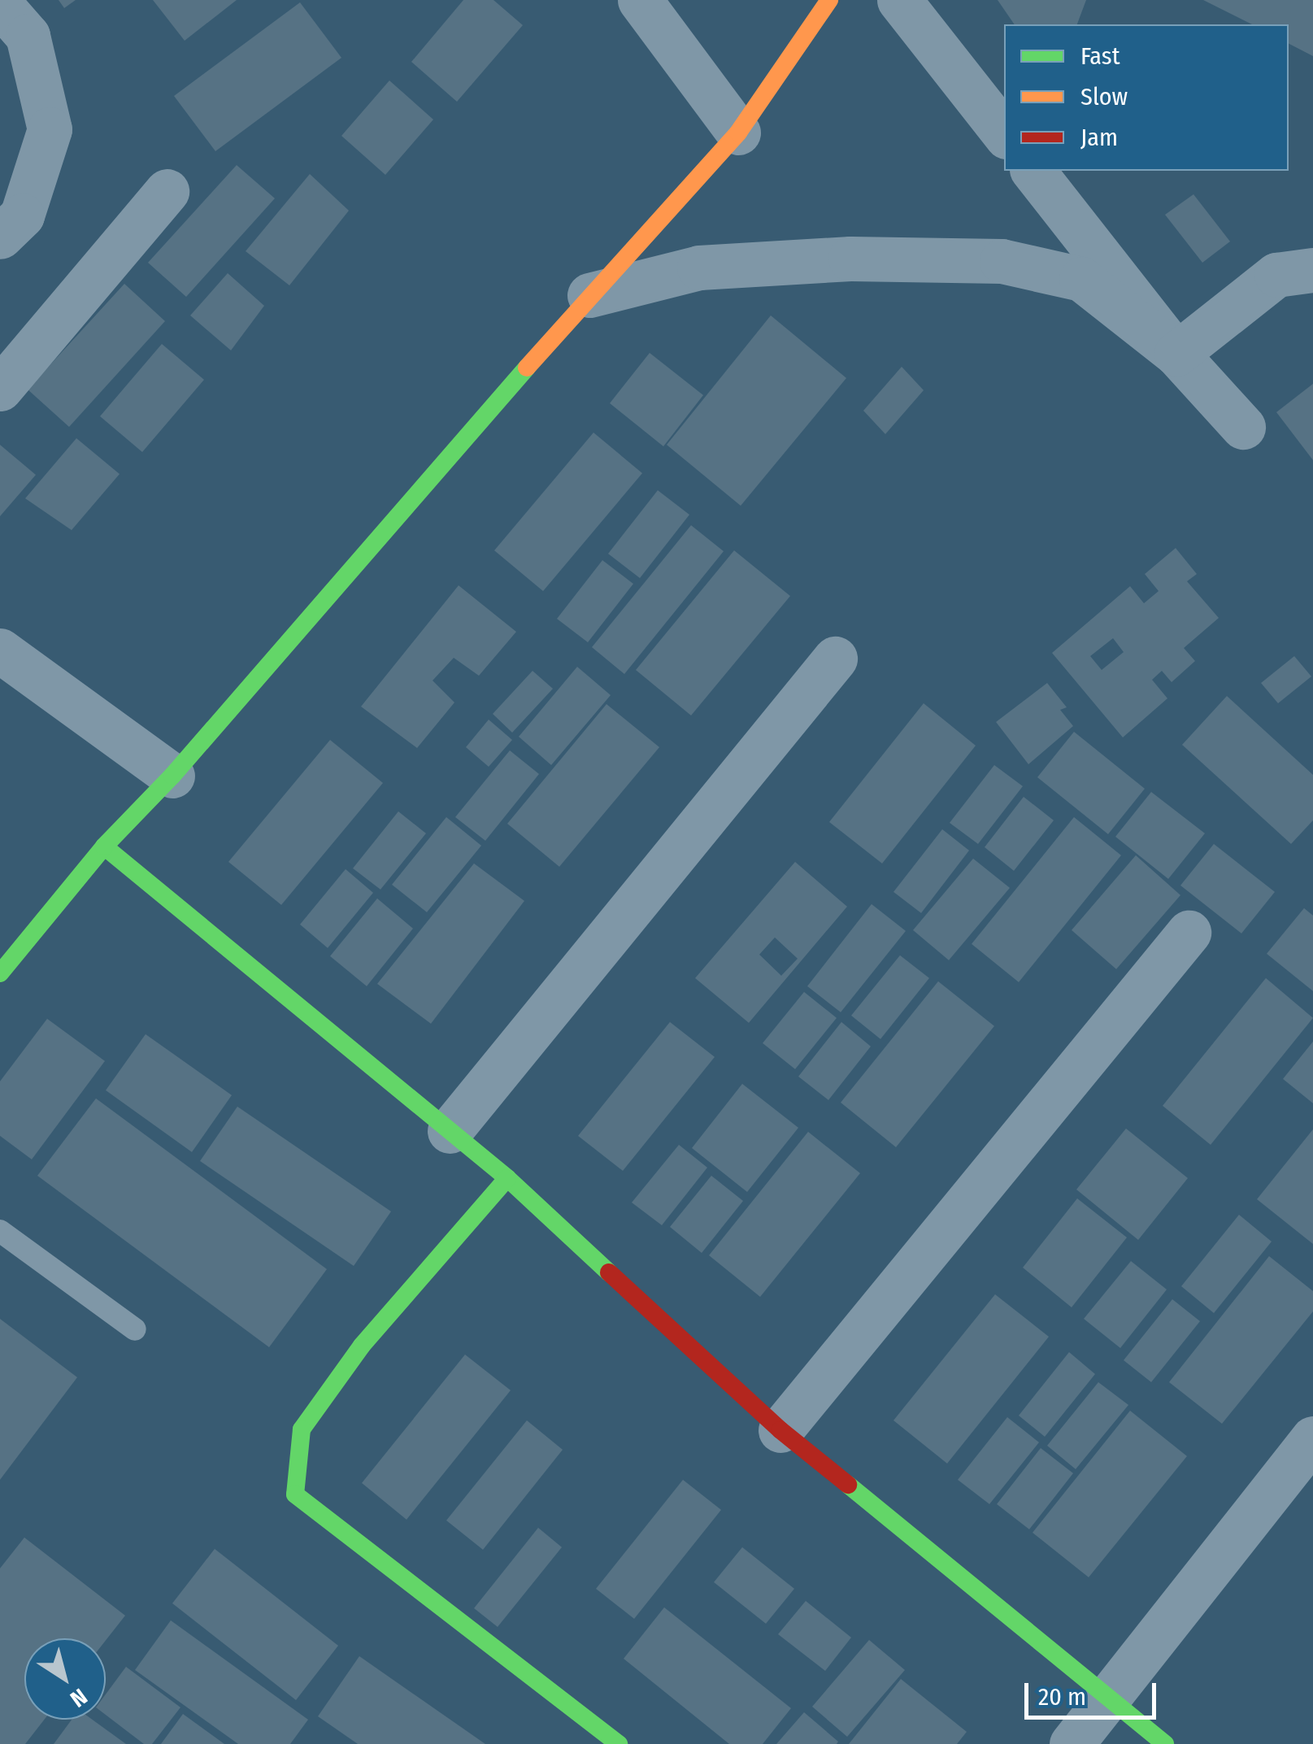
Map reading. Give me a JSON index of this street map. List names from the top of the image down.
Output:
{
  "legend": ["Fast", "Slow", "Jam"],
  "scale_bar": "20 m",
  "north": "bottom right"
}
